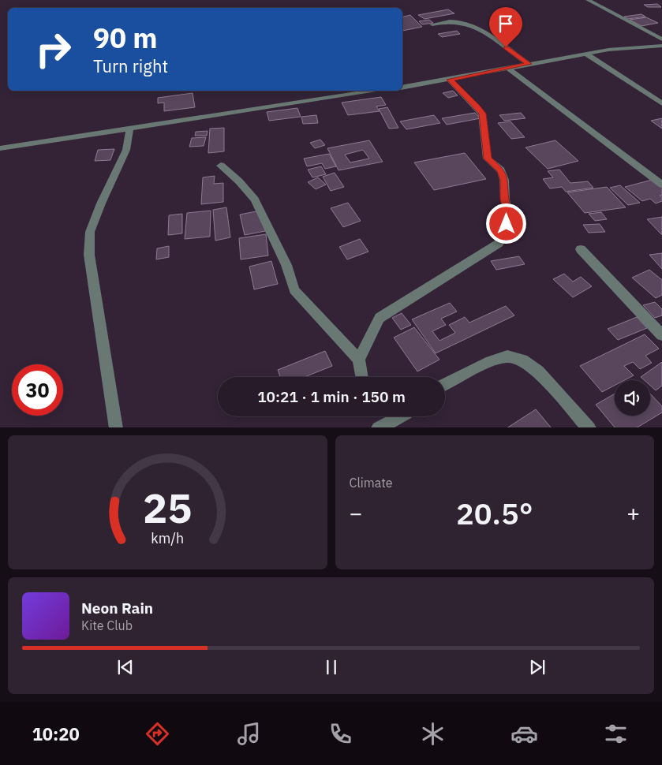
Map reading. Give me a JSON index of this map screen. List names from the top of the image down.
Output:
{
  "page": {
    "turn": ["90 m", "Turn right"],
    "limit": "30",
    "trip": "10:21 · 1 min · 150 m",
    "tile": "Climate",
    "heat": ["−", "20.5°", "+"],
    "song": ["Neon Rain", "Kite Club"],
    "tabs": "10:20",
    "gauge": ["25", "km/h"]
  }
}
